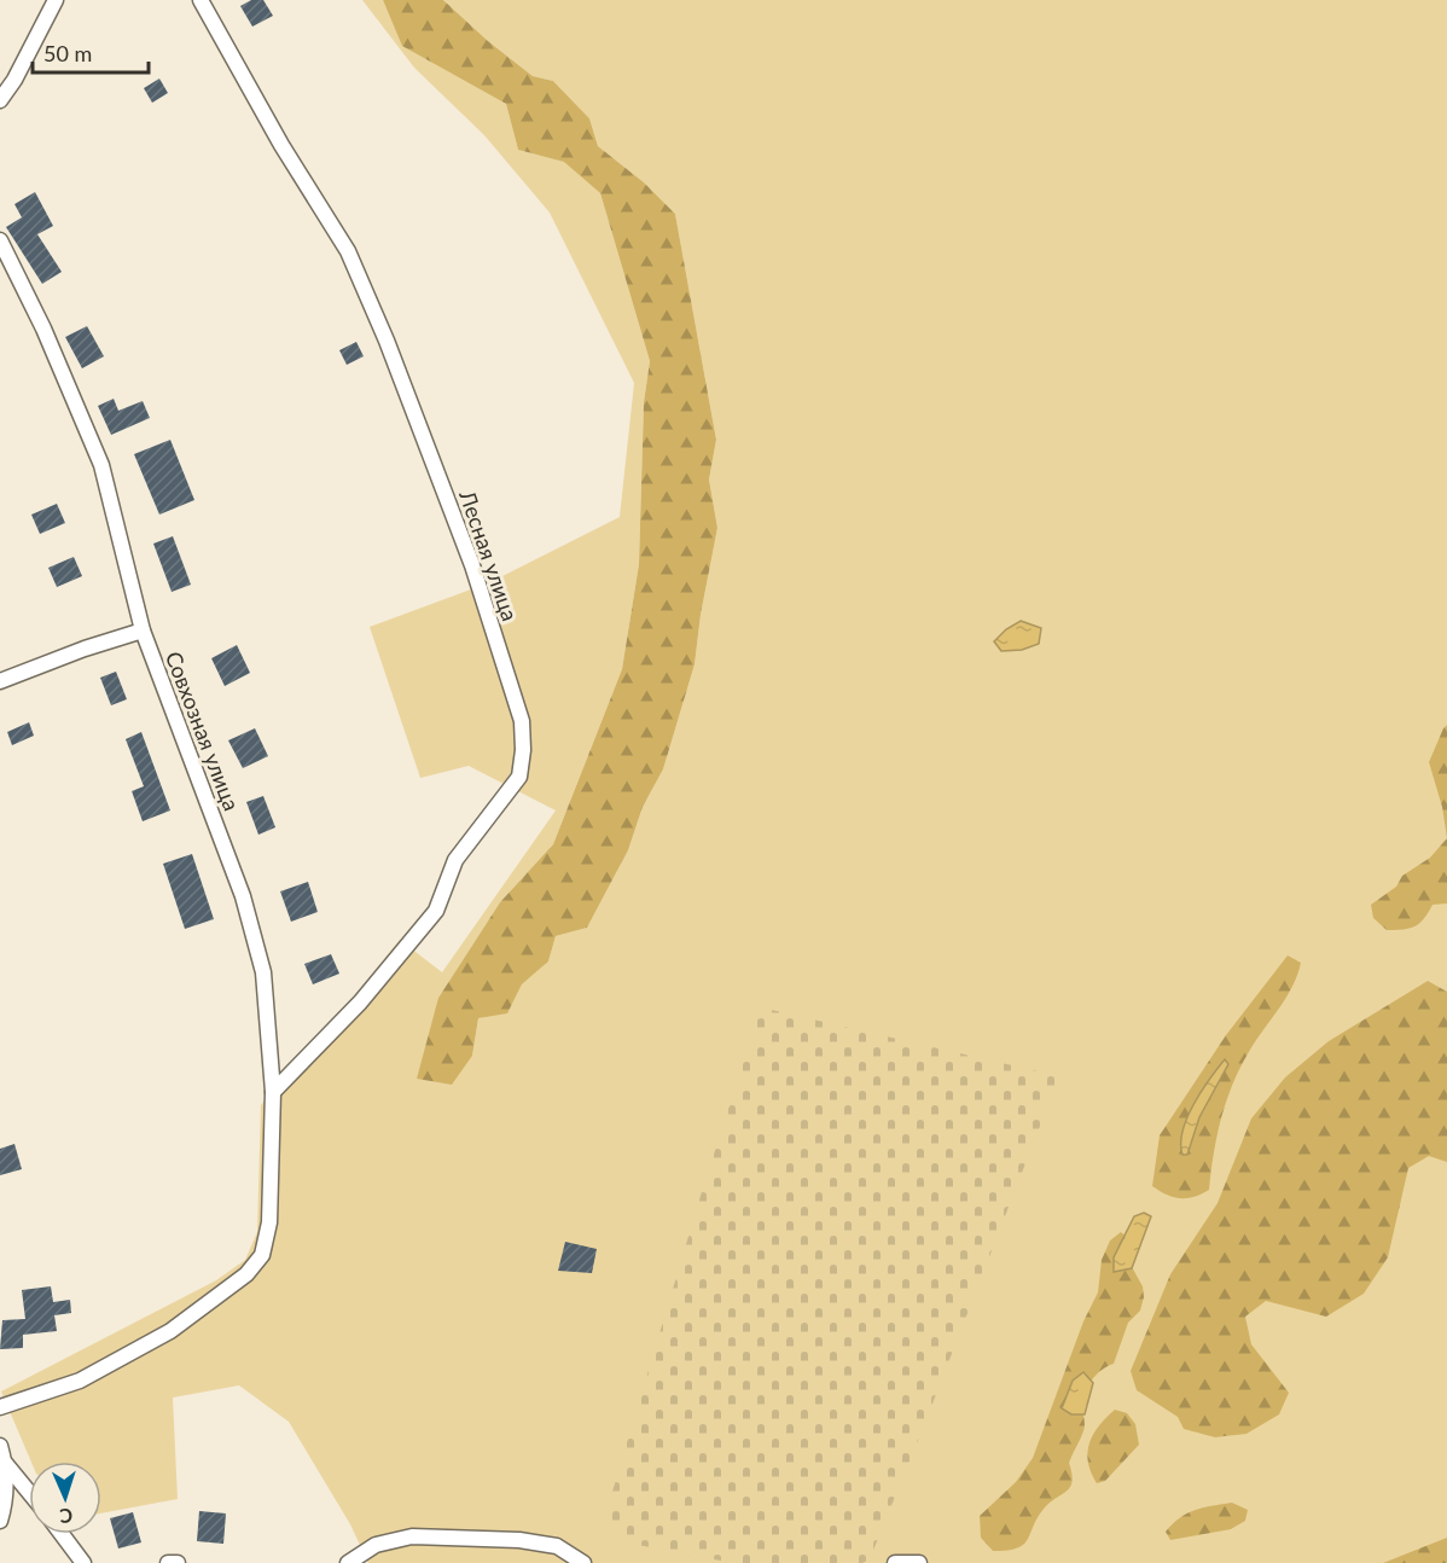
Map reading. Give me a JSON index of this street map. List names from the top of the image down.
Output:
{
  "streets": {
    "street": ["Лесная улица", "Совхозная улица"]
  },
  "crossings": [
    ["Лесная улица", "Совхозная улица"]
  ],
  "scale_bar": "50 m",
  "north": "bottom"
}
